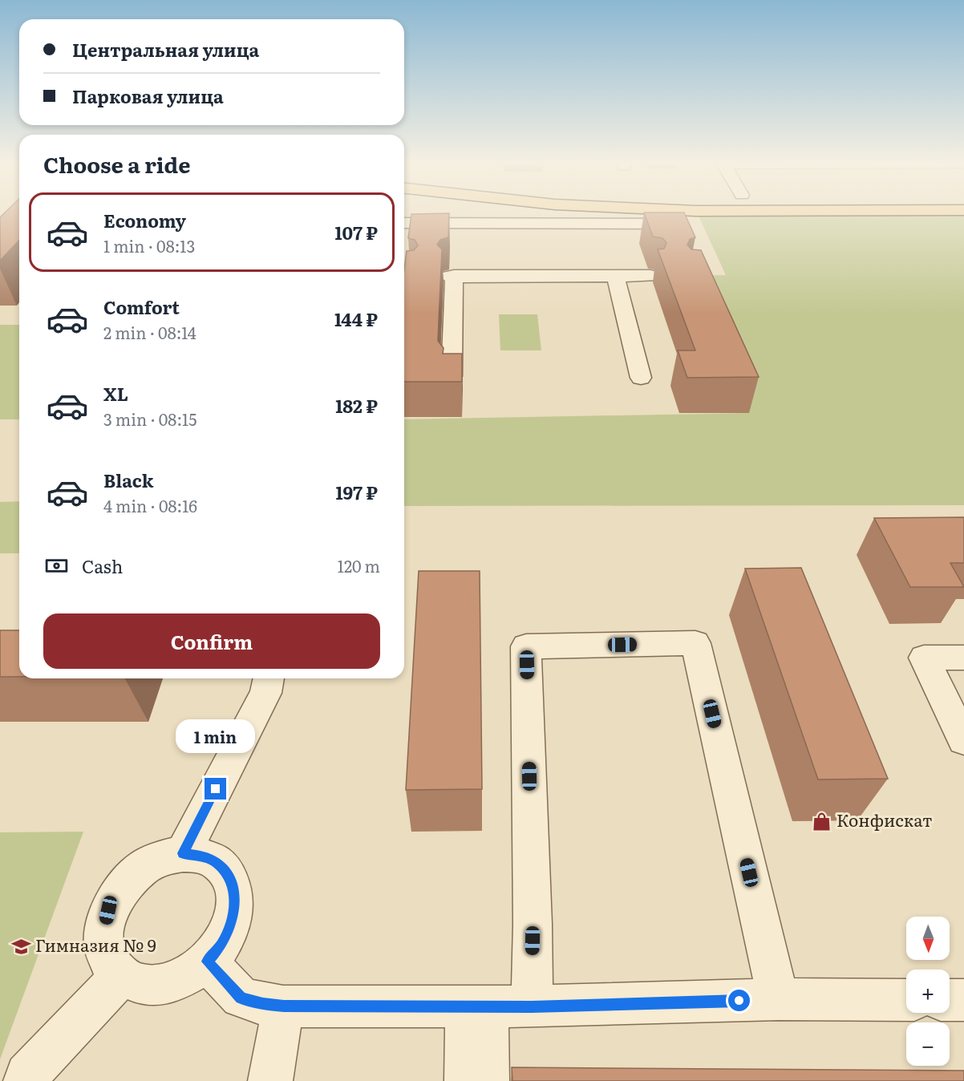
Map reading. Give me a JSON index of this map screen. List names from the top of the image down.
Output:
{
  "places": {
    "shop": ["Конфискат"],
    "school or university": ["Гимназия № 9"]
  },
  "north": "bottom",
  "page": {
    "banner": ["Центральная улица", "Парковая улица"],
    "heading": "Choose a ride",
    "list": [
      {
        "name": "Economy",
        "note": "1 min · 08:13",
        "value": "107 ₽"
      },
      {
        "name": "Comfort",
        "note": "2 min · 08:14",
        "value": "144 ₽"
      },
      {
        "name": "XL",
        "note": "3 min · 08:15",
        "value": "182 ₽"
      },
      {
        "name": "Black",
        "note": "4 min · 08:16",
        "value": "197 ₽"
      }
    ],
    "pay": ["Cash", "120 m"],
    "buttons": "Confirm",
    "bubble": "1 min",
    "map_buttons": ["+", "−"]
  }
}
